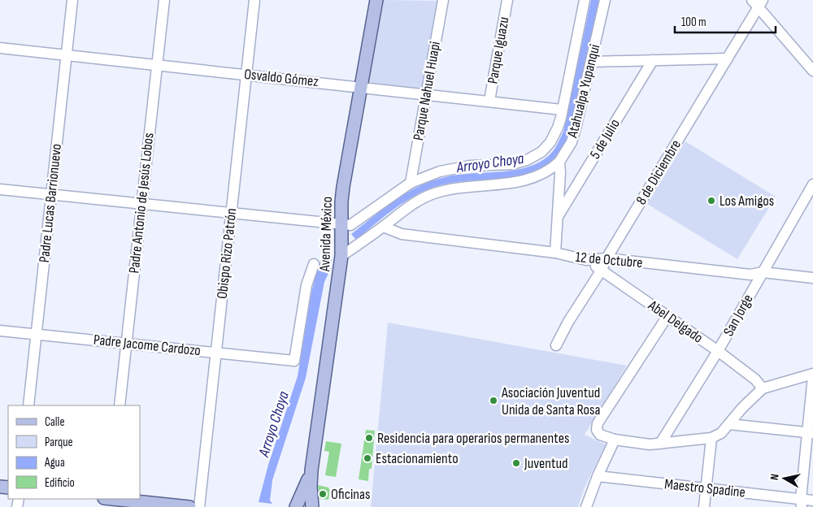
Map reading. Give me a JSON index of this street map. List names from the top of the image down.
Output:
{
  "streets": {
    "main road": ["Avenida México"],
    "street": [
      "Parque Iguazu",
      "Osvaldo Gómez",
      "Parque Nahuel Huapi",
      "Atahualpa Yupanqui",
      "5 de Julio",
      "8 de Diciembre",
      "Padre Lucas Barrionuevo",
      "Padre Antonio de Jesús Lobos",
      "Obispo Rizo Patrón",
      "12 de Octubre",
      "San Jorge",
      "Abel Delgado",
      "Padre Jacome Cardozo",
      "Maestro Spadine"
    ]
  },
  "crossings": [
    ["Parque Iguazu", "Osvaldo Gómez"],
    ["Osvaldo Gómez", "Parque Nahuel Huapi"],
    ["Osvaldo Gómez", "Padre Lucas Barrionuevo"],
    ["Osvaldo Gómez", "Padre Antonio de Jesús Lobos"],
    ["Osvaldo Gómez", "Avenida México"],
    ["Osvaldo Gómez", "Obispo Rizo Patrón"],
    ["8 de Diciembre", "12 de Octubre"],
    ["8 de Diciembre", "Abel Delgado"],
    ["Padre Lucas Barrionuevo", "Padre Jacome Cardozo"],
    ["Padre Antonio de Jesús Lobos", "Padre Jacome Cardozo"],
    ["Obispo Rizo Patrón", "Padre Jacome Cardozo"],
    ["12 de Octubre", "San Jorge"],
    ["12 de Octubre", "Abel Delgado"],
    ["San Jorge", "Abel Delgado"]
  ],
  "water": ["Arroyo Choya"],
  "places": [
    "Los Amigos",
    "Asociación Juventud Unida de Santa Rosa",
    "Residencia para operarios permanentes",
    "Estacionamiento",
    "Juventud",
    "Oficinas"
  ],
  "legend": [
    "Calle",
    "Parque",
    "Agua",
    "Edificio"
  ],
  "scale_bar": "100 m",
  "north": "left"
}
